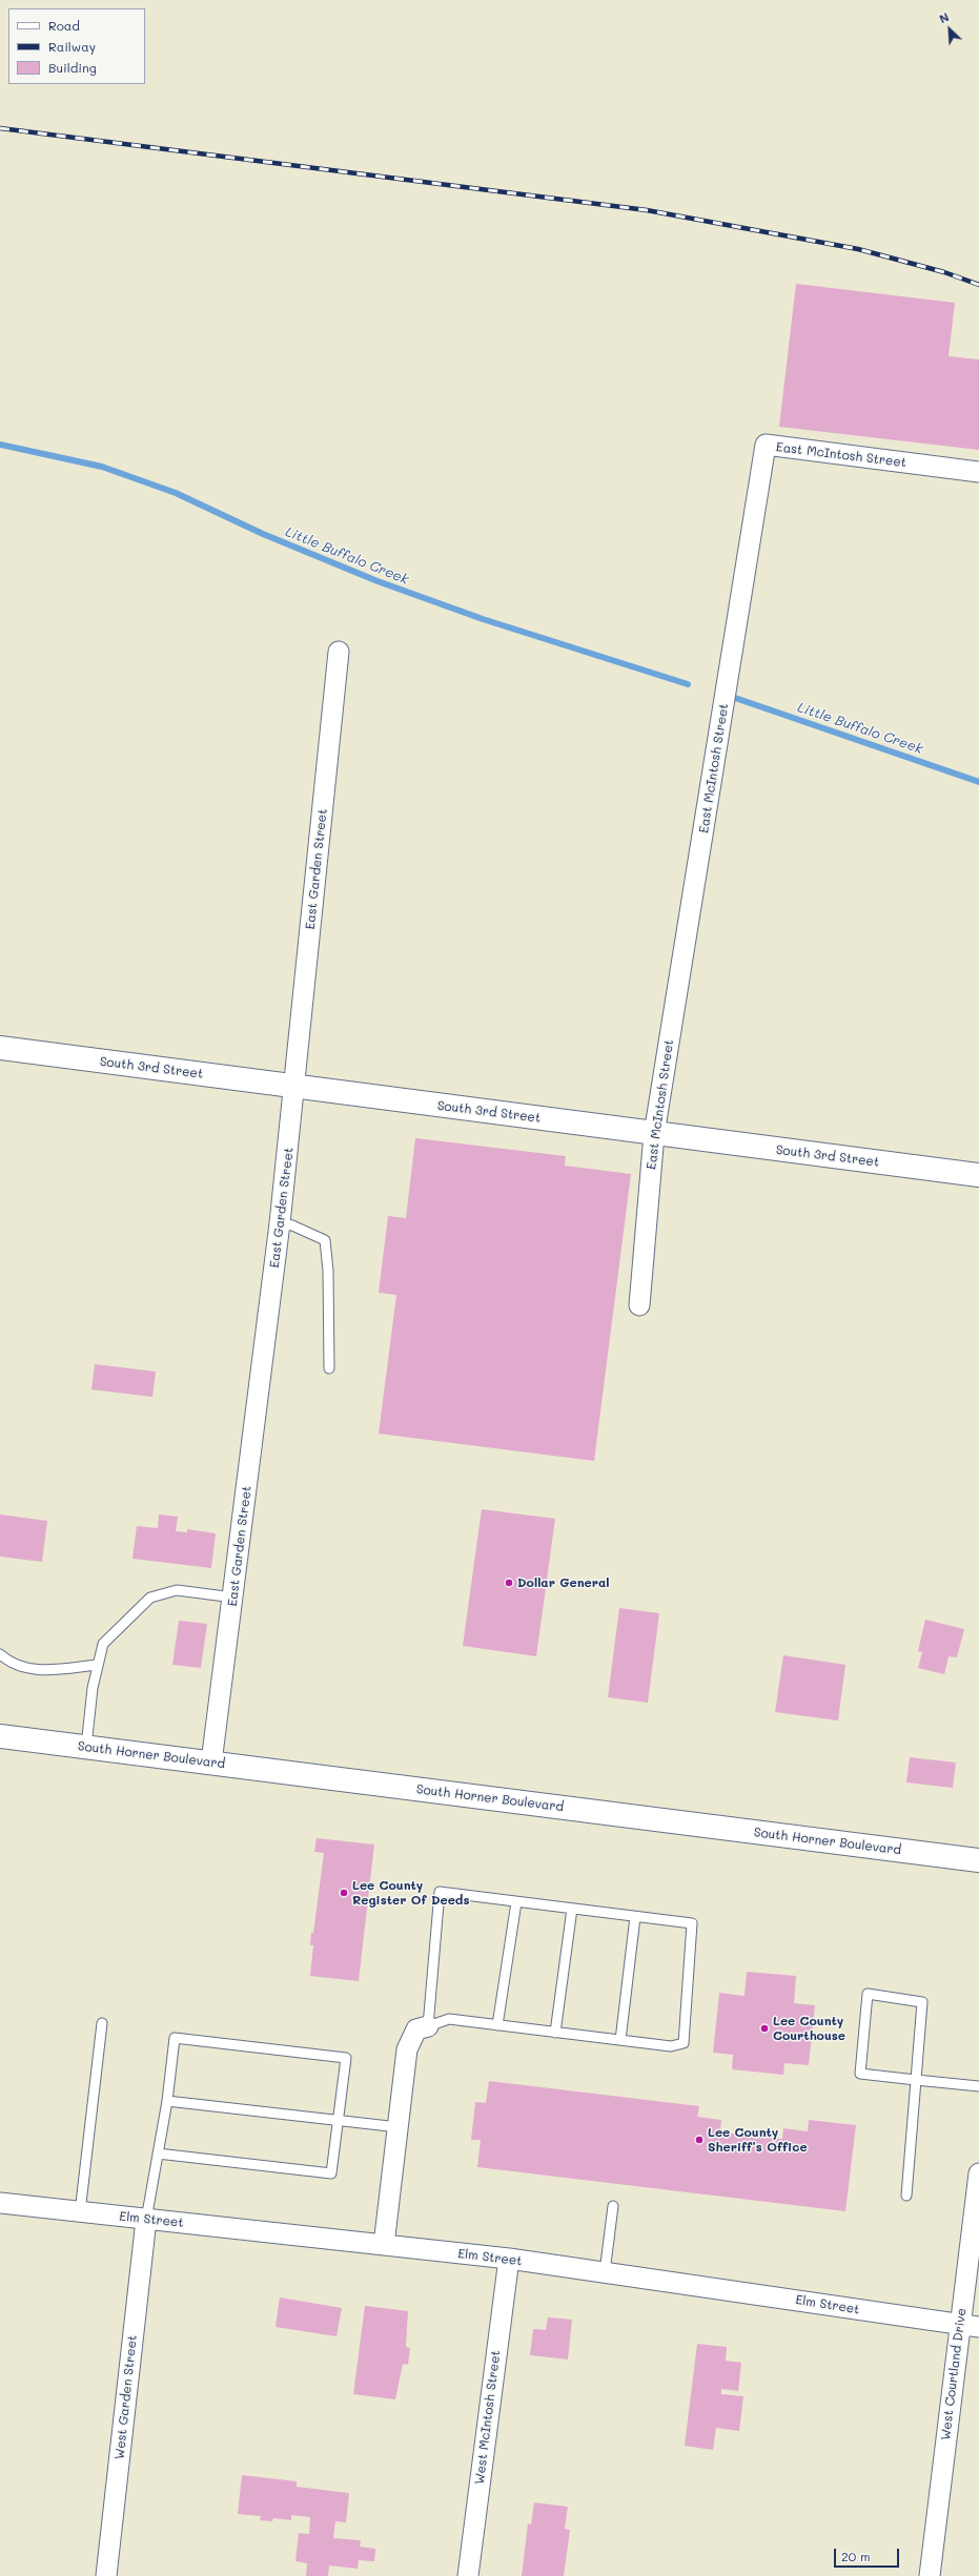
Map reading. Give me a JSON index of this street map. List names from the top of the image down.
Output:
{
  "streets": {
    "main road": ["South 3rd Street", "South Horner Boulevard"],
    "street": [
      "East McIntosh Street",
      "East Garden Street",
      "Elm Street",
      "West Courtland Drive",
      "West Garden Street",
      "West McIntosh Street"
    ]
  },
  "crossings": [
    ["East McIntosh Street", "South 3rd Street"],
    ["East Garden Street", "South 3rd Street"],
    ["East Garden Street", "South Horner Boulevard"],
    ["Elm Street", "West Courtland Drive"],
    ["Elm Street", "West Garden Street"],
    ["Elm Street", "West McIntosh Street"]
  ],
  "water": ["Little Buffalo Creek"],
  "places": [
    "Dollar General",
    "Lee County Register Of Deeds",
    "Lee County Courthouse",
    "Lee County Sheriff’s Office"
  ],
  "legend": ["Road", "Railway", "Building"],
  "scale_bar": "20 m",
  "north": "top left"
}
